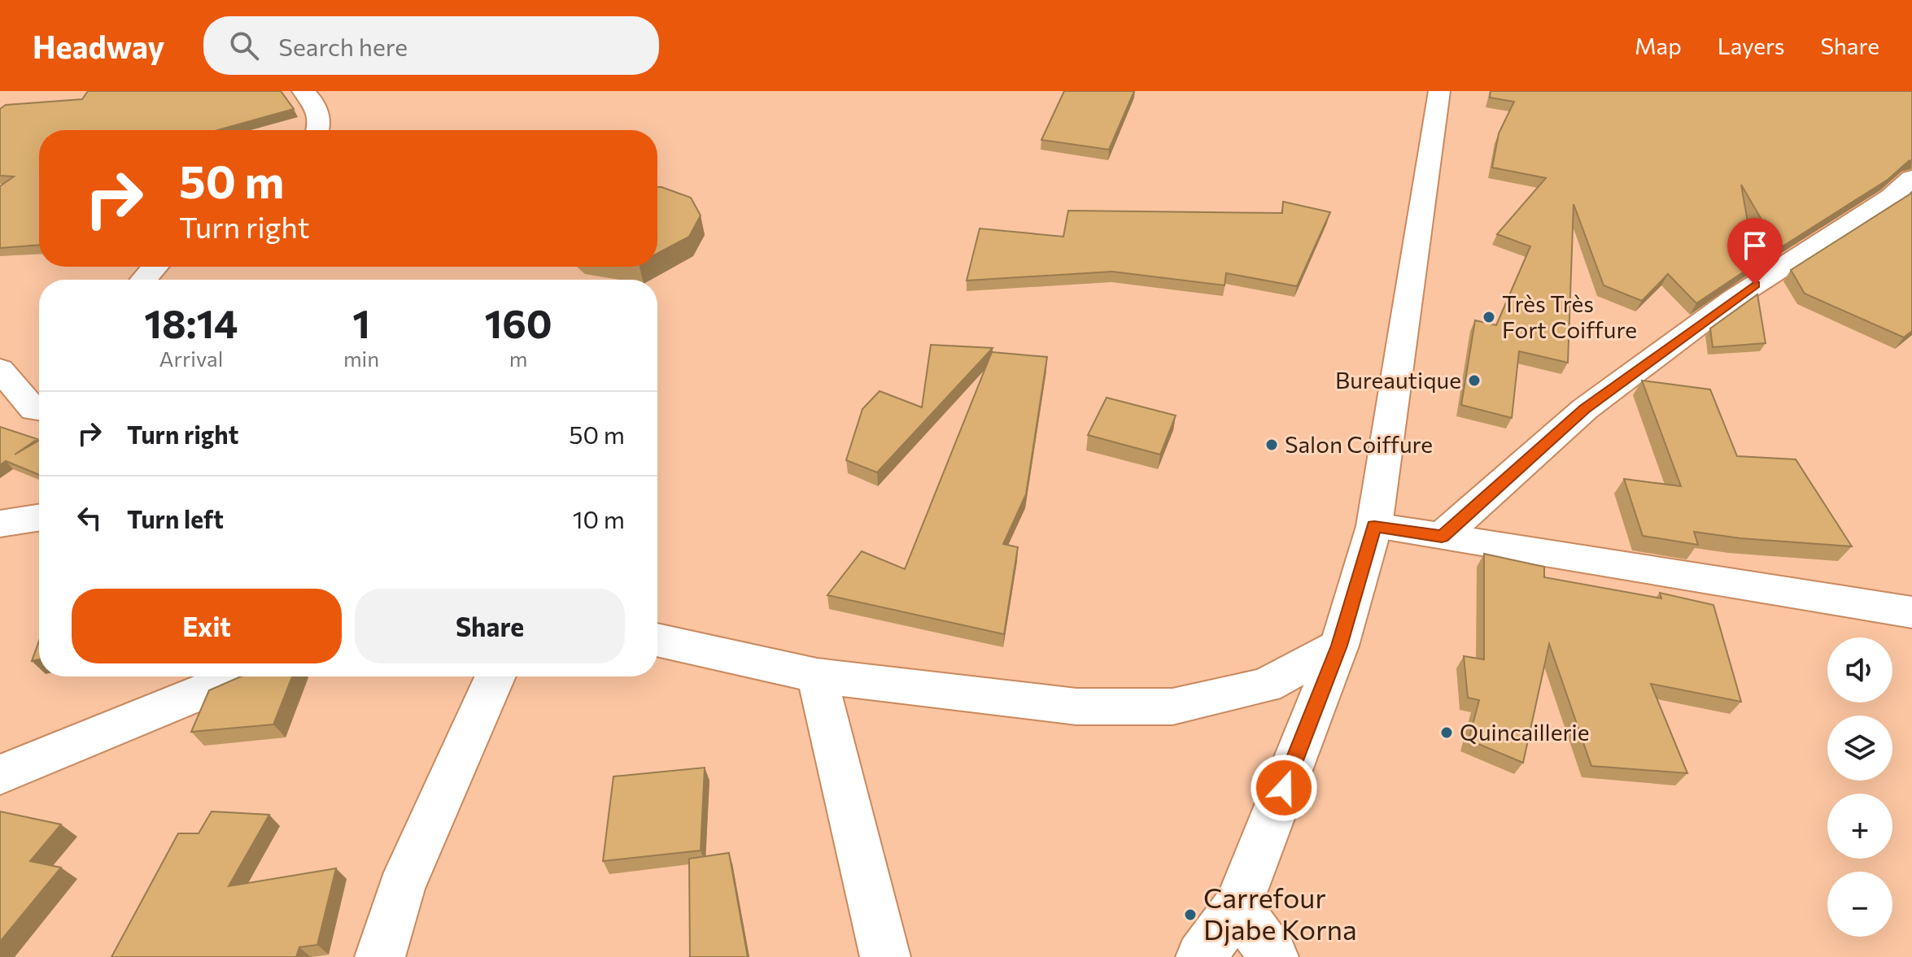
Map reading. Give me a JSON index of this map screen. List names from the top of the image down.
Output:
{
  "places": [
    "Très Très Fort Coiffure",
    "Bureautique",
    "Salon Coiffure",
    "Quincaillerie",
    "Carrefour Djabe Korna"
  ],
  "page": {
    "header": "Headway",
    "search": "Search here",
    "nav": ["Map", "Layers", "Share"],
    "turn": ["50 m", "Turn right"],
    "eta": [
      "18:14",
      "Arrival",
      "1",
      "min",
      "160",
      "m"
    ],
    "list": [
      {
        "name": "Turn right",
        "value": "50 m"
      },
      {
        "name": "Turn left",
        "value": "10 m"
      }
    ],
    "buttons": ["Exit", "Share"],
    "map_buttons": ["+", "−"]
  }
}
